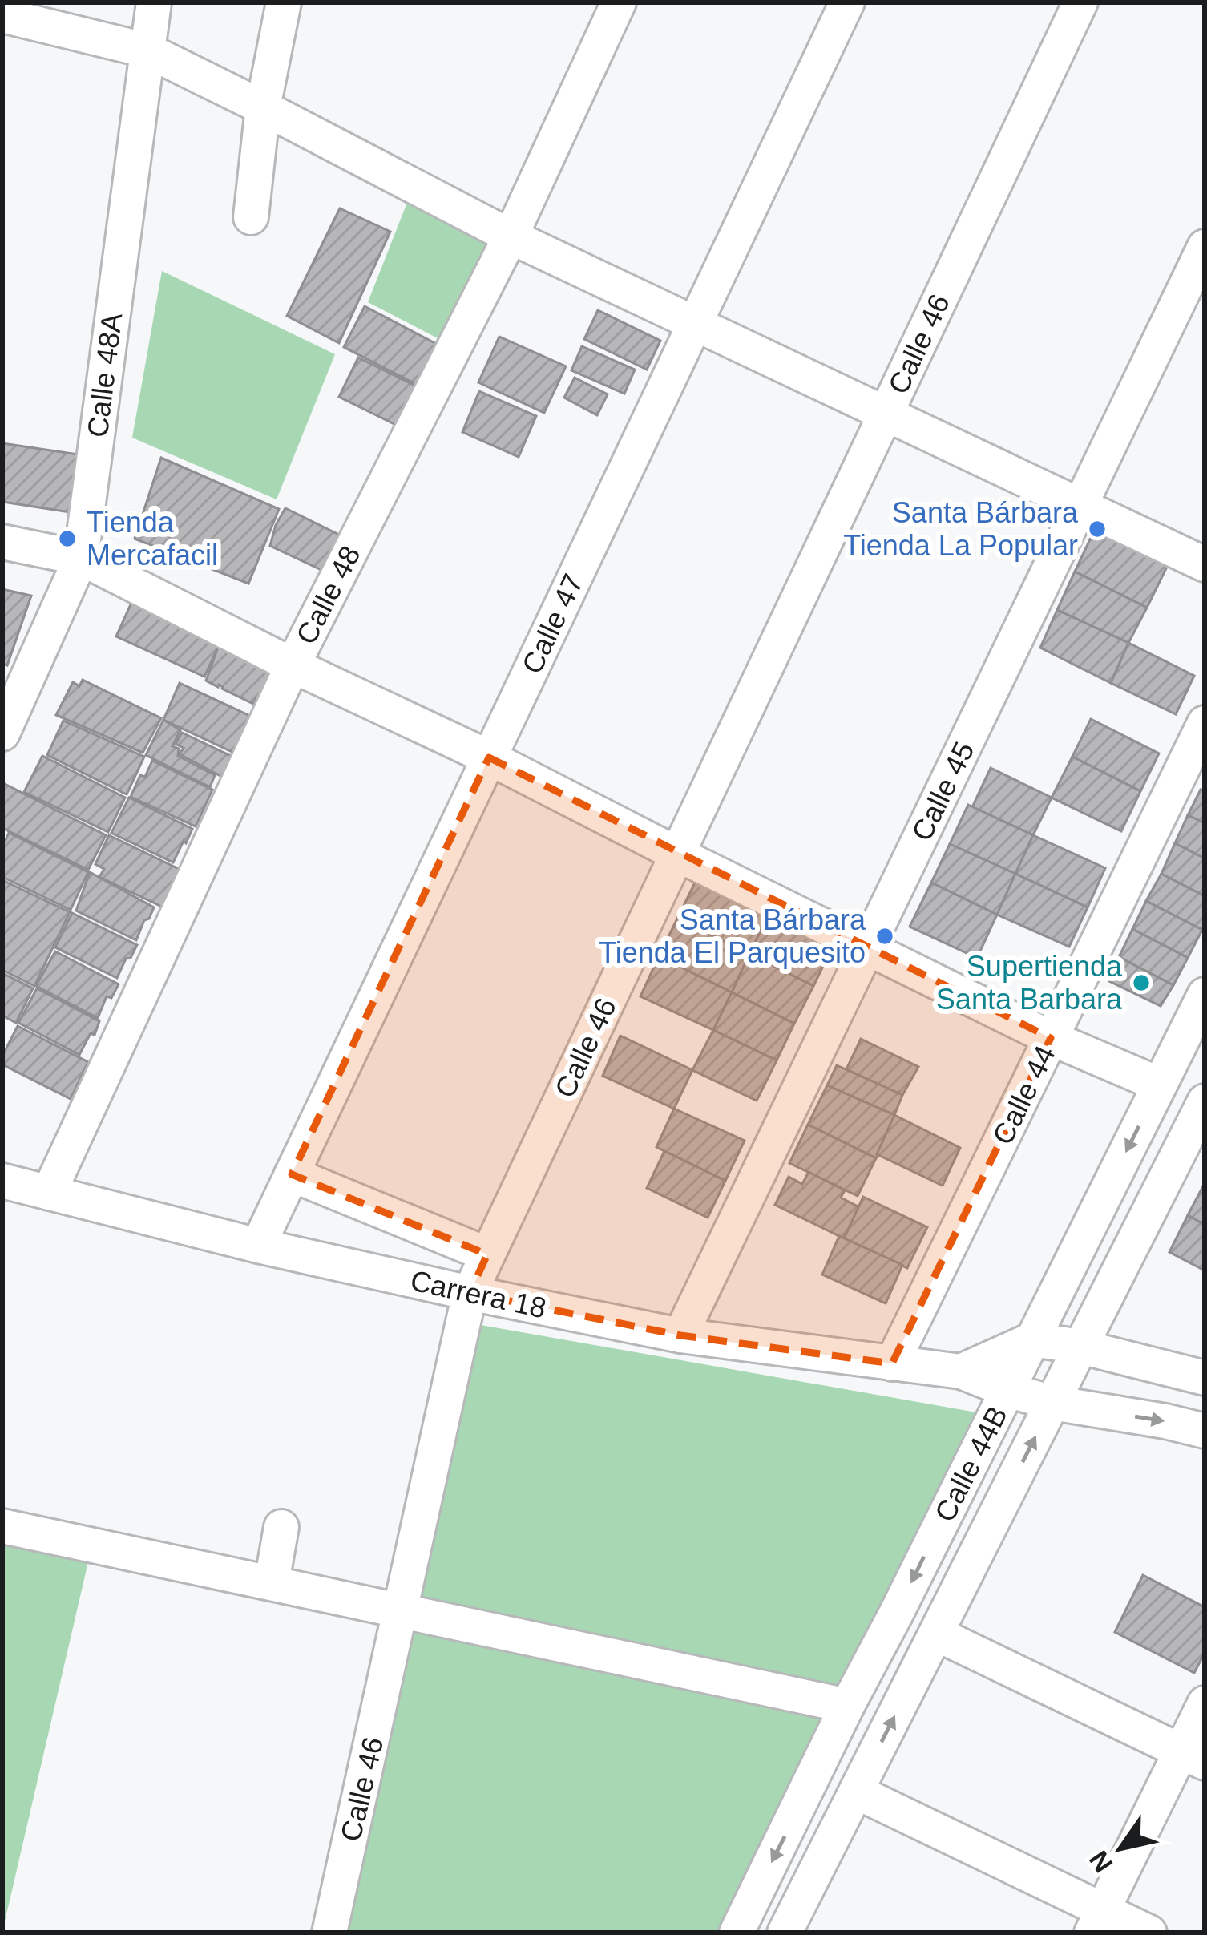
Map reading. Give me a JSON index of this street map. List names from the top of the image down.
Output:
{
  "streets": {
    "street": [
      "Calle 46",
      "Calle 48A",
      "Calle 48",
      "Calle 47",
      "Calle 45",
      "Calle 44",
      "Carrera 18",
      "Calle 44B"
    ]
  },
  "crossings": [
    ["Calle 46", "Carrera 18"],
    ["Calle 48", "Carrera 18"],
    ["Calle 47", "Carrera 18"],
    ["Calle 45", "Carrera 18"],
    ["Calle 44", "Carrera 18"],
    ["Carrera 18", "Calle 44B"]
  ],
  "places": [
    "Santa Bárbara Tienda La Popular",
    "Tienda Mercafacil",
    "Santa Bárbara Tienda El Parquesito",
    "Supertienda Santa Barbara"
  ],
  "north": "bottom left"
}
